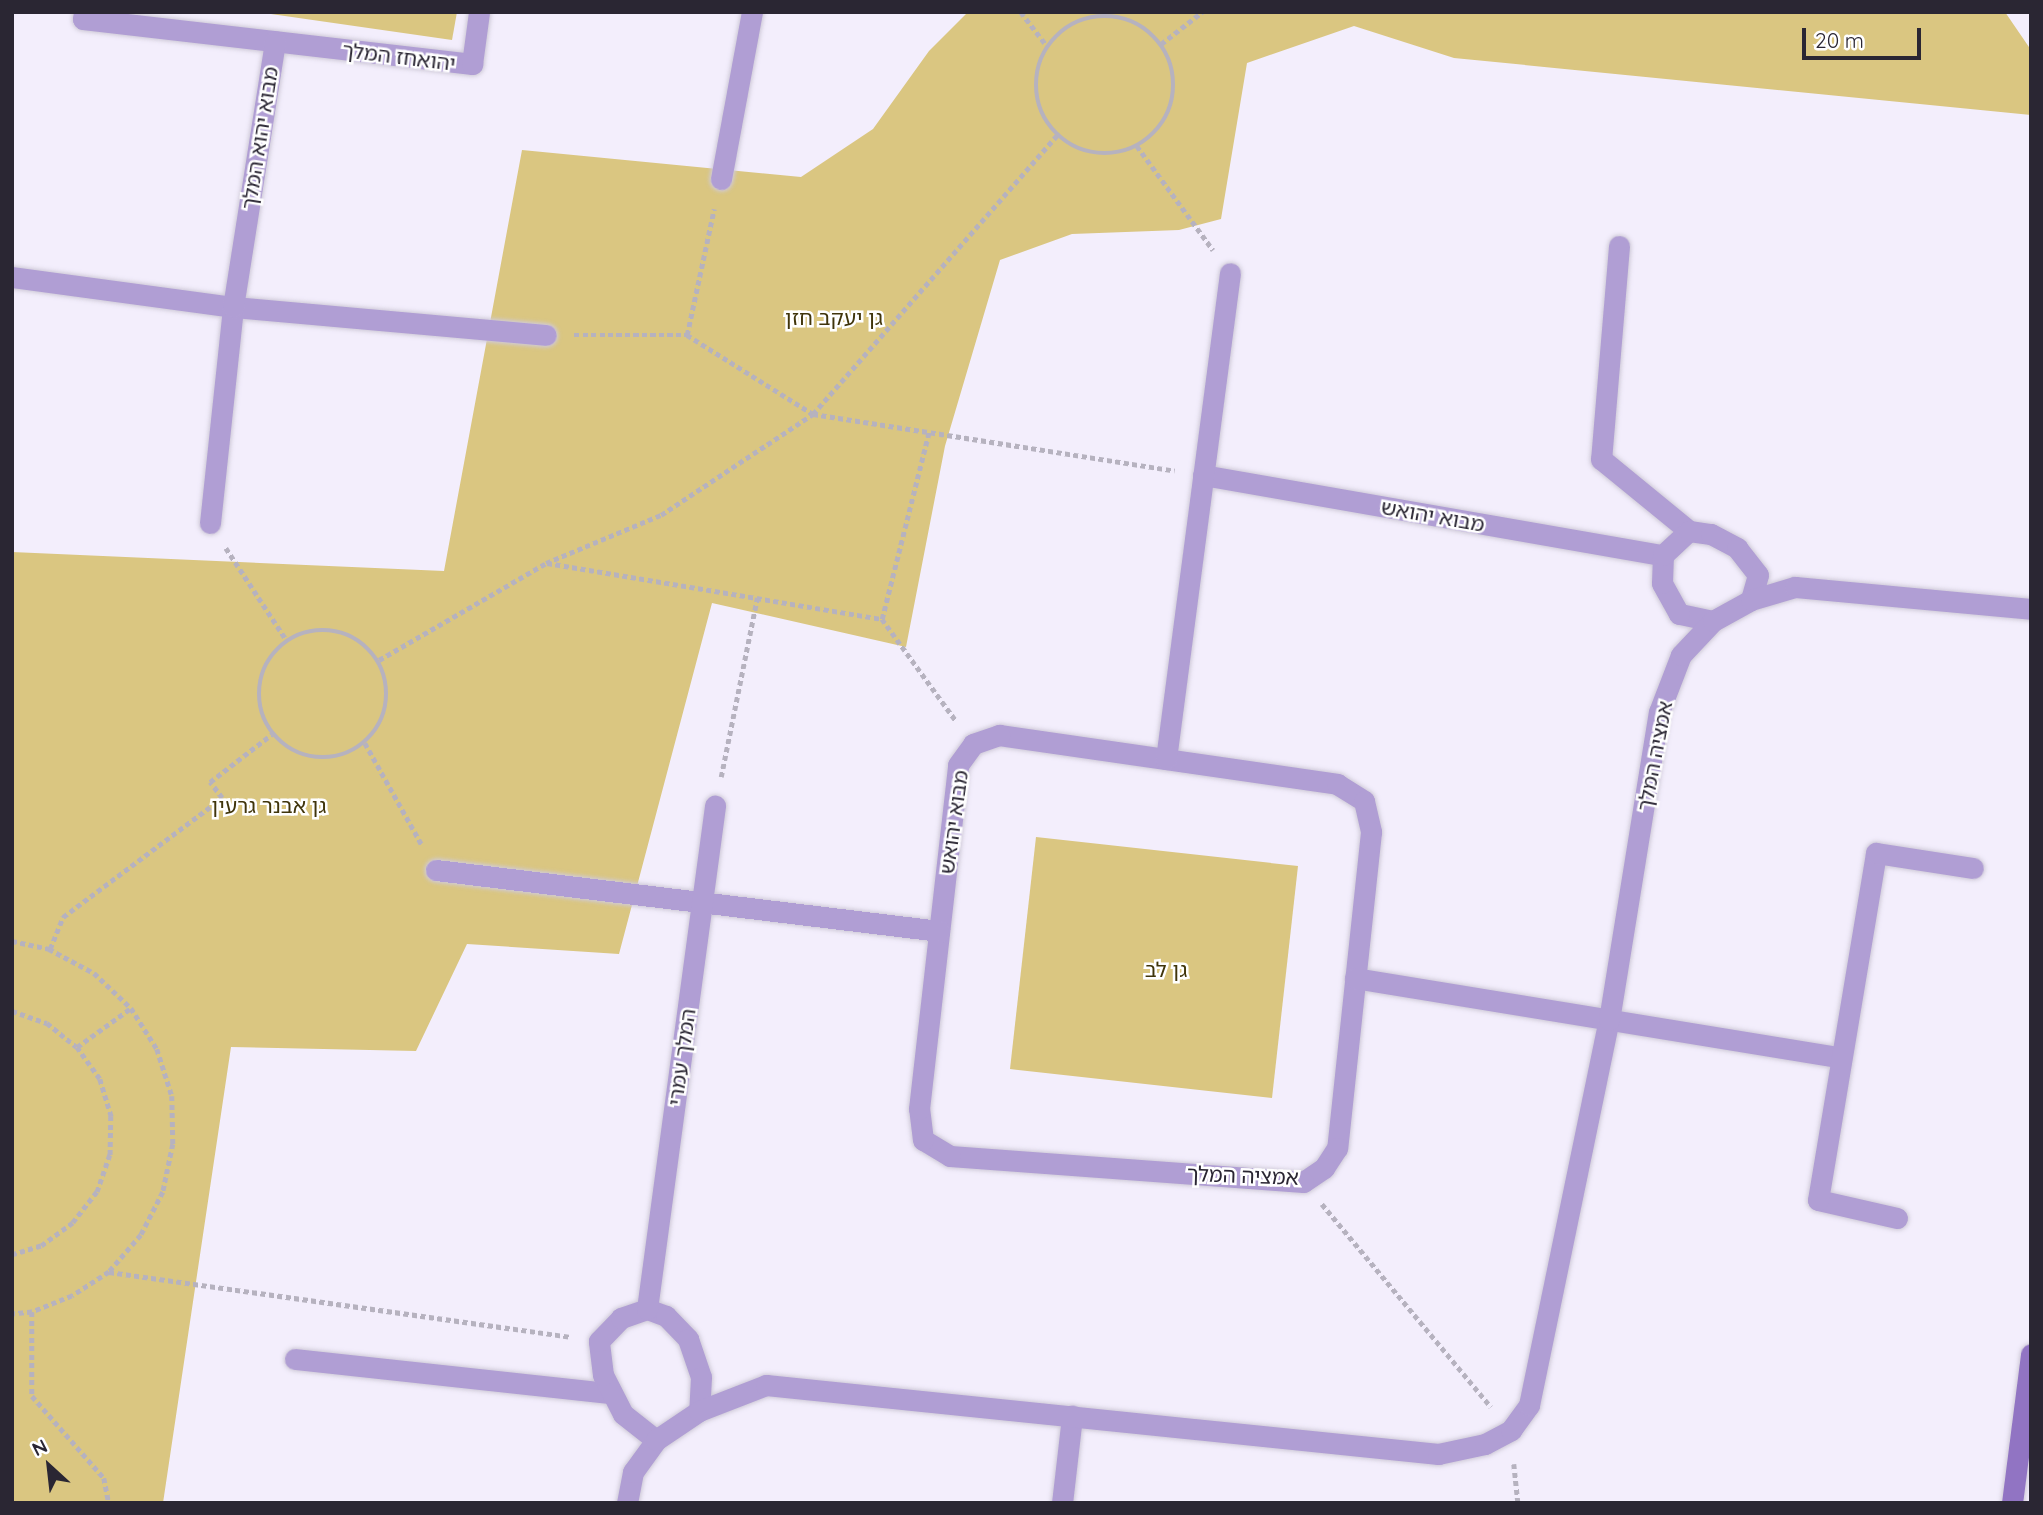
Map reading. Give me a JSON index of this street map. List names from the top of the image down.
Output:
{
  "streets": {
    "street": [
      "יהואחז המלך",
      "מבוא יהוא המלך",
      "מבוא יהואש",
      "אמציה המלך",
      "המלך עמרי"
    ]
  },
  "crossings": [
    ["יהואחז המלך", "מבוא יהוא המלך"],
    ["מבוא יהואש", "אמציה המלך"]
  ],
  "parks": ["גן יעקב חזן", "גן אבנר גרעין", "גן לב"],
  "scale_bar": "20 m",
  "north": "top left"
}
